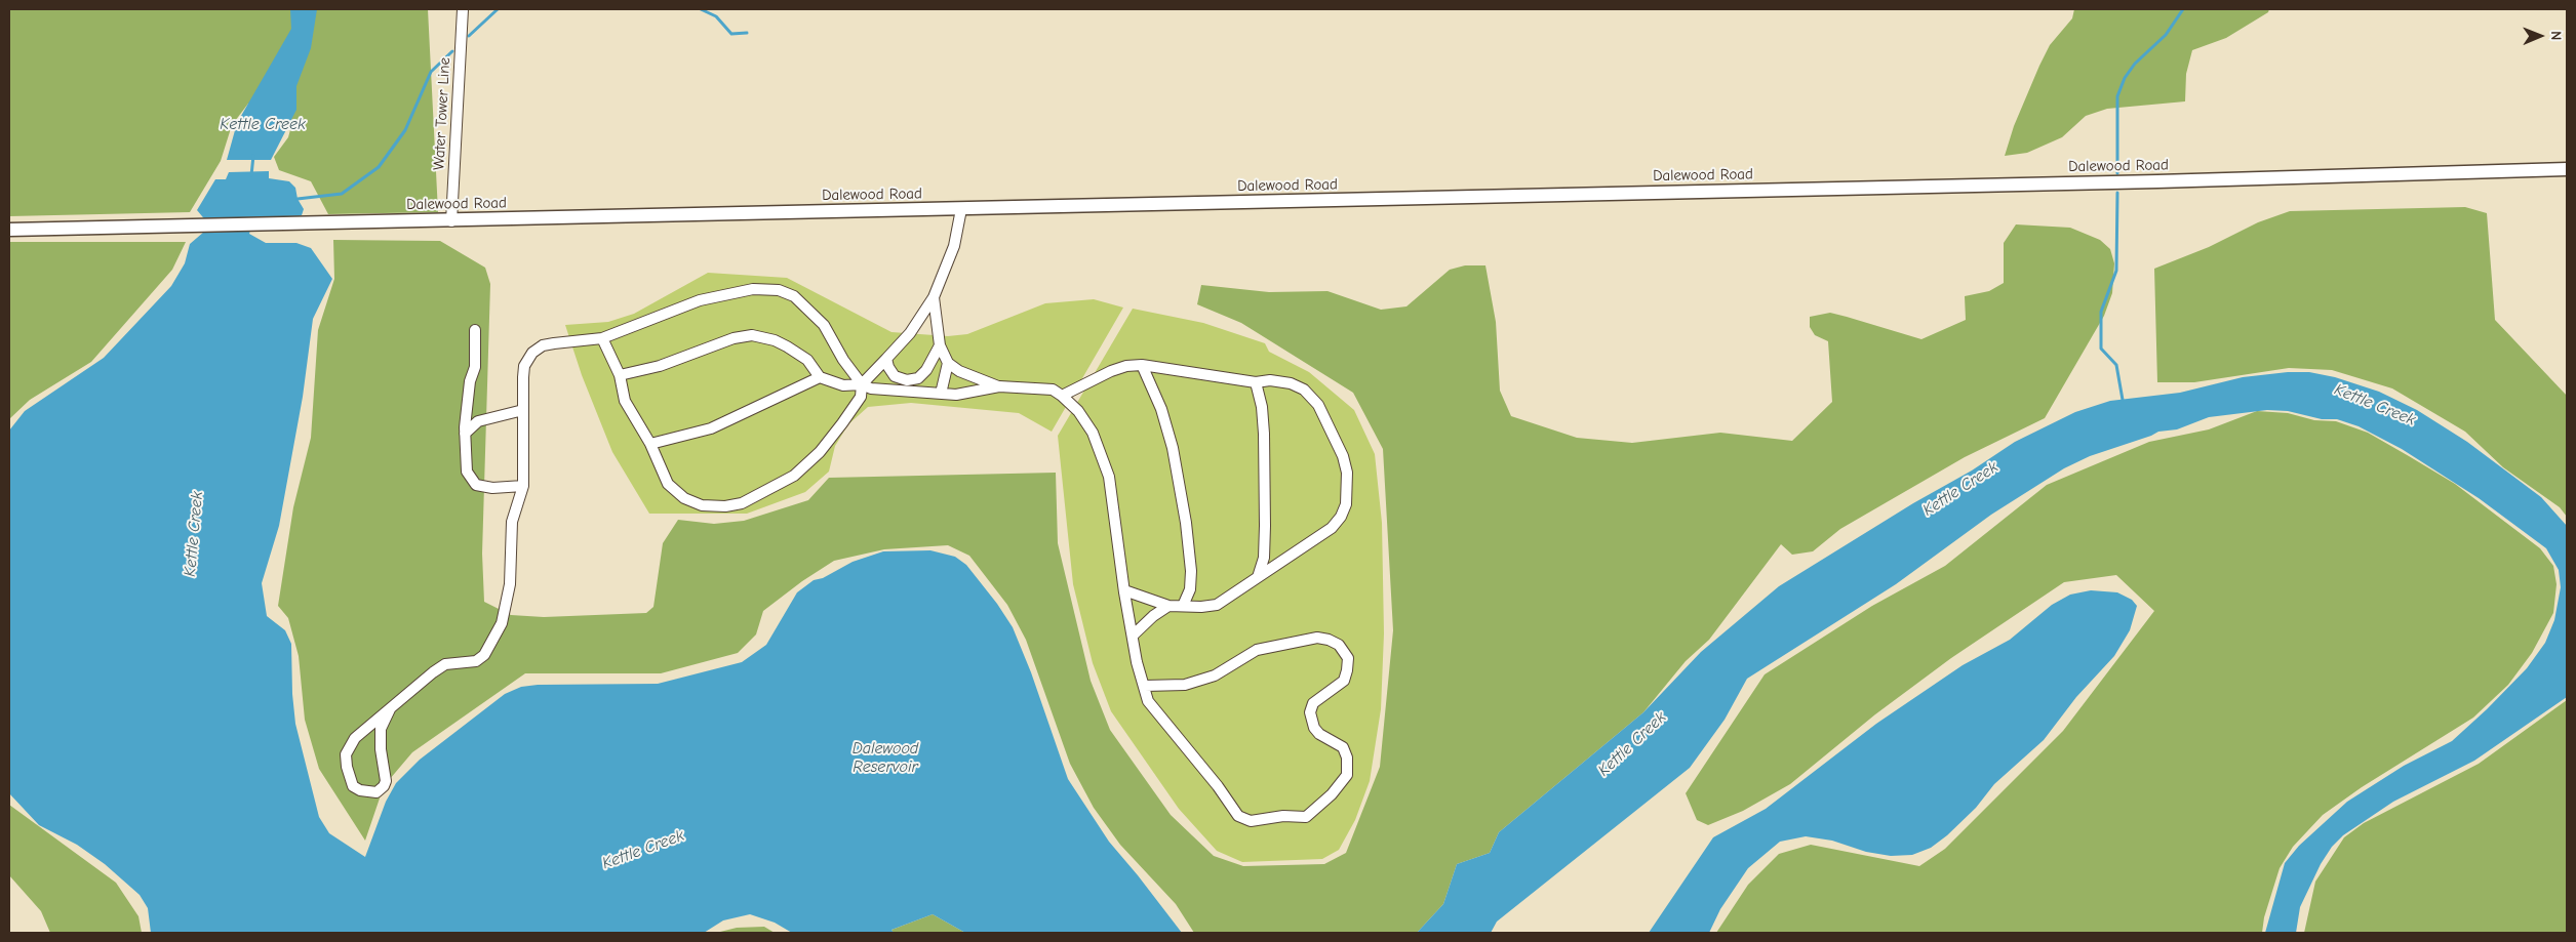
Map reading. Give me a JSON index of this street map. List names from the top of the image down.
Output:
{
  "streets": {
    "main road": ["Dalewood Road"],
    "street": ["Water Tower Line"]
  },
  "crossings": [
    ["Water Tower Line", "Dalewood Road"]
  ],
  "water": ["Kettle Creek", "Dalewood Reservoir"],
  "north": "right"
}
